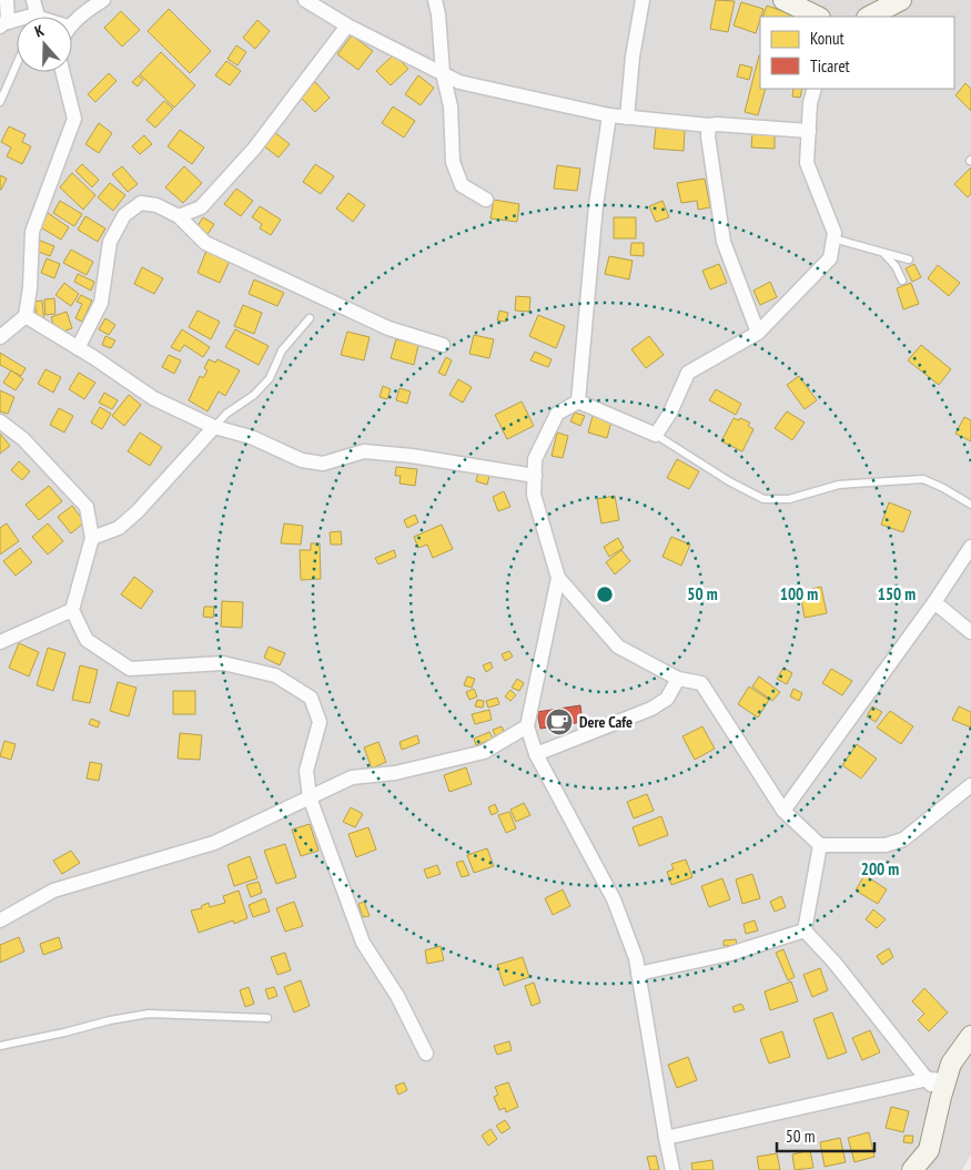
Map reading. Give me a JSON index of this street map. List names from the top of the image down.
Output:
{
  "places": {
    "cafe": ["Dere Cafe"]
  },
  "legend": ["Konut", "Ticaret"],
  "scale_bar": "50 m",
  "north": "top",
  "rings": [
    "50 m",
    "100 m",
    "150 m",
    "200 m"
  ]
}
